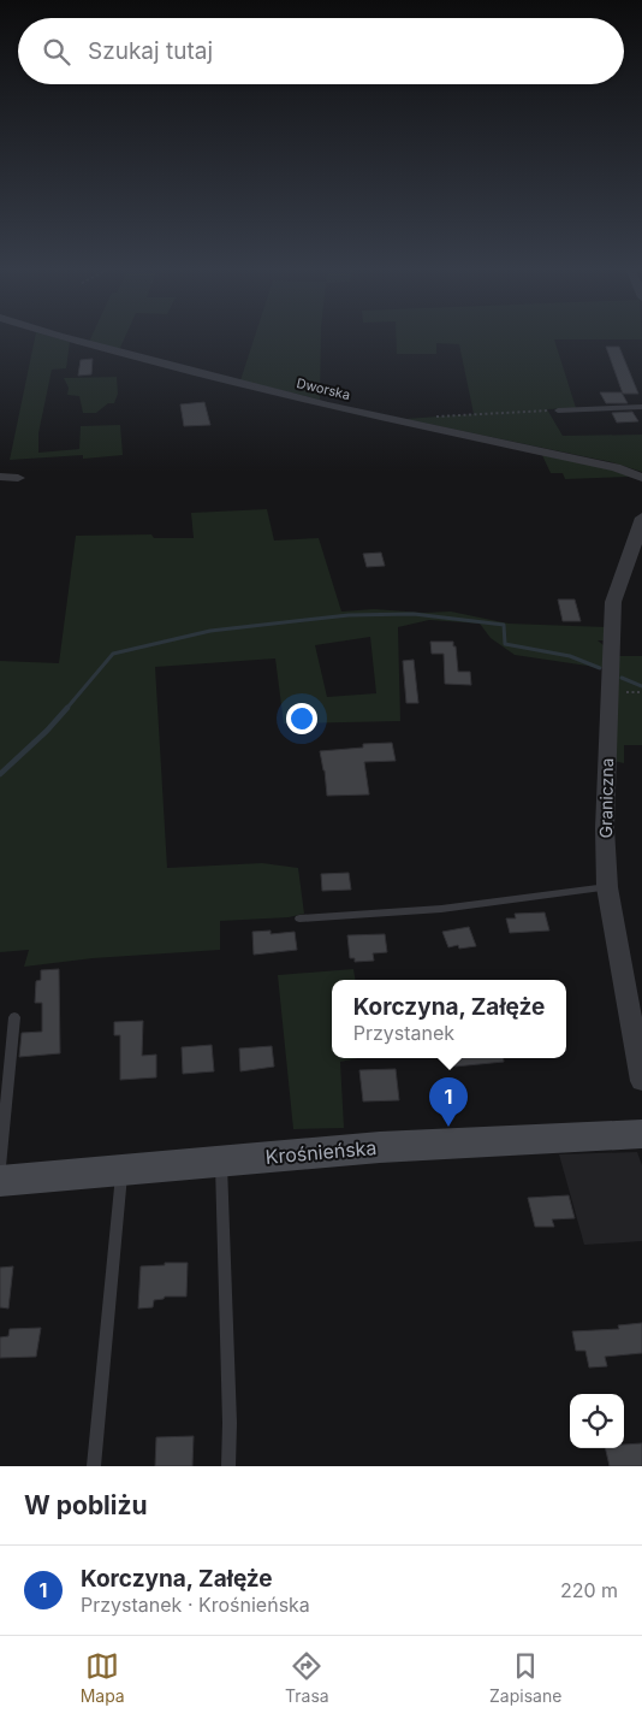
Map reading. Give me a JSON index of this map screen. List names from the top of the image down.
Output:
{
  "streets": {
    "main road": ["Krośnieńska"],
    "street": ["Dworska", "Graniczna"]
  },
  "page": {
    "search": "Szukaj tutaj",
    "popup": ["Korczyna, Załęże", "Przystanek"],
    "pins": "1",
    "heading": "W pobliżu",
    "list": [
      {
        "mark": "1",
        "name": "Korczyna, Załęże",
        "note": "Przystanek · Krośnieńska",
        "value": "220 m"
      }
    ],
    "nav": ["Mapa", "Trasa", "Zapisane"]
  }
}
